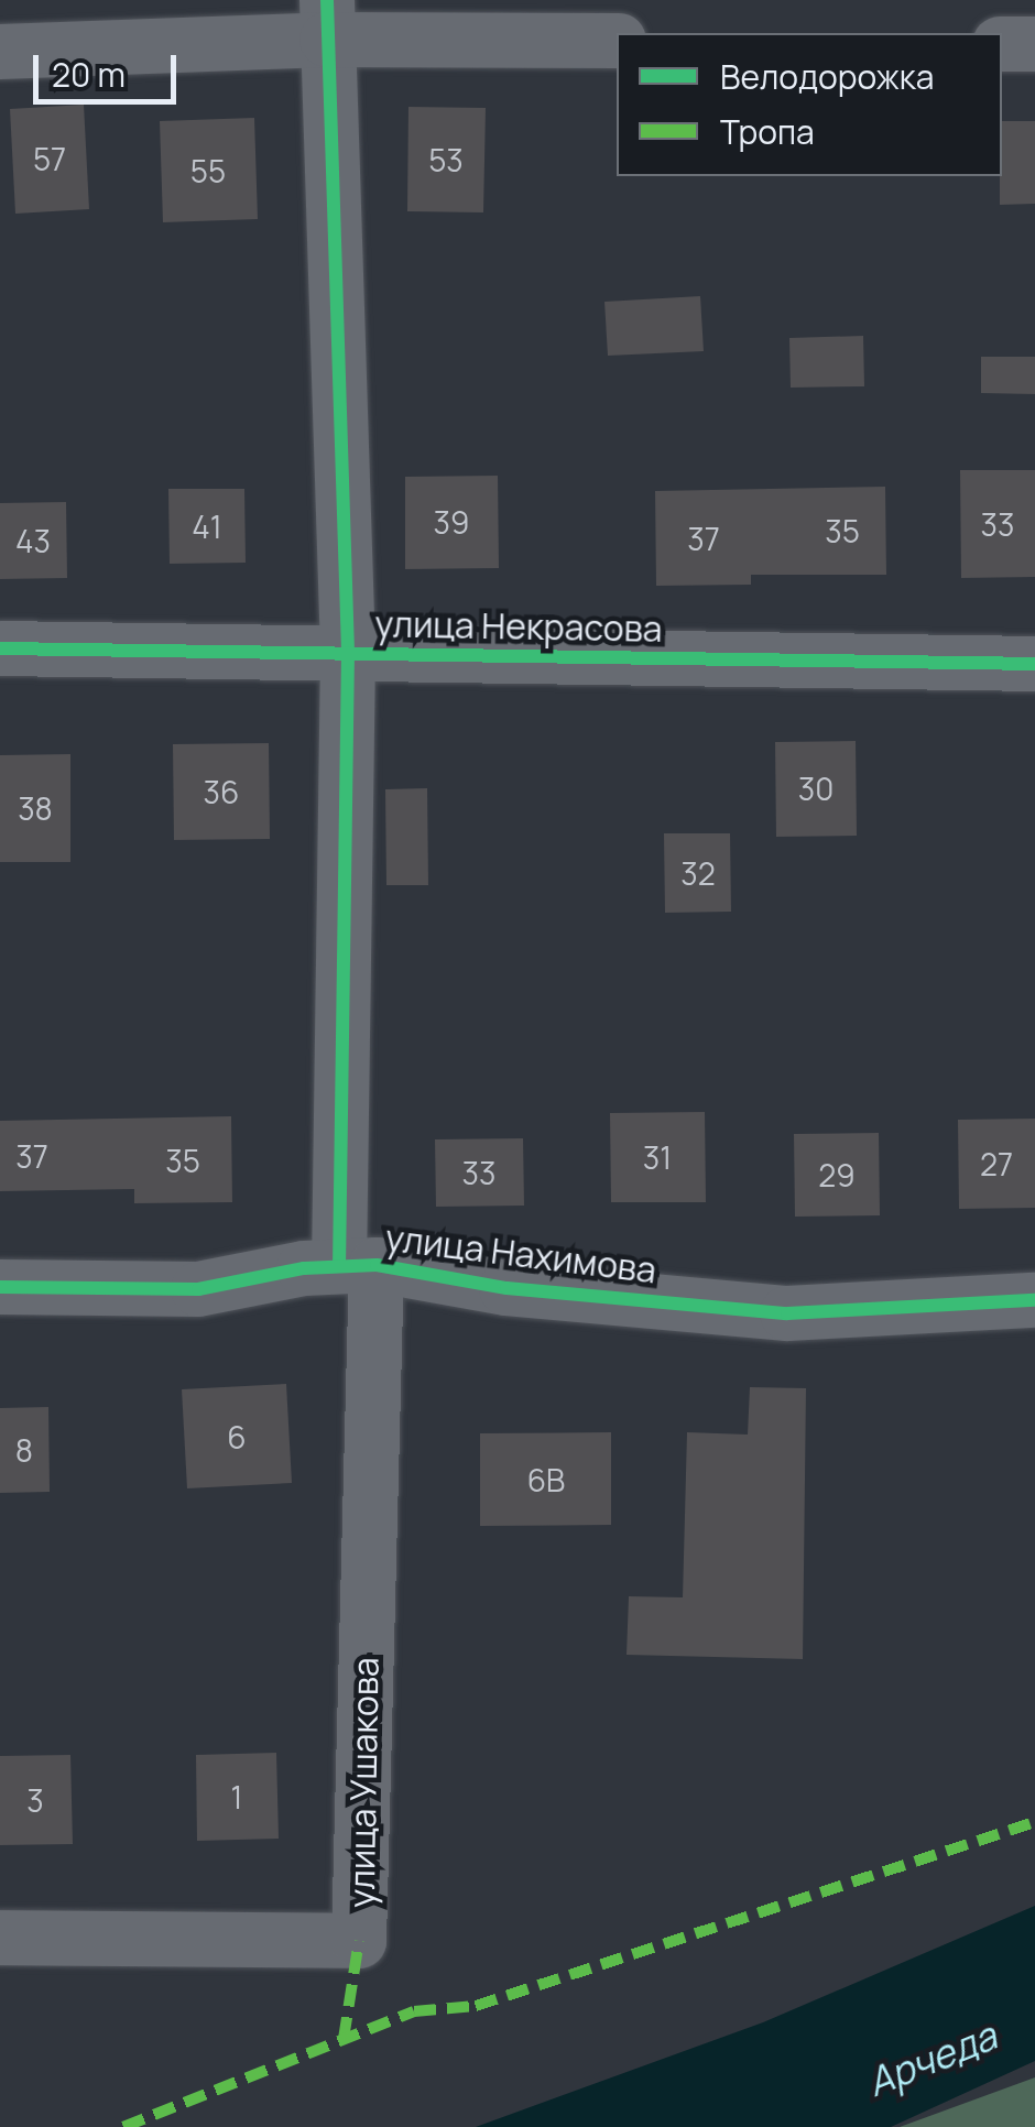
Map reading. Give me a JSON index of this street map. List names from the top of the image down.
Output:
{
  "streets": {
    "street": ["улица Некрасова", "улица Нахимова", "улица Ушакова"]
  },
  "crossings": [
    ["улица Нахимова", "улица Ушакова"]
  ],
  "water": ["Арчеда"],
  "house_numbers": [
    "57",
    "53",
    "55",
    "39",
    "33",
    "41",
    "35",
    "37",
    "43",
    "30",
    "36",
    "38",
    "32",
    "37",
    "31",
    "35",
    "27",
    "33",
    "29",
    "6",
    "8",
    "6В",
    "1",
    "3"
  ],
  "legend": ["Велодорожка", "Тропа"],
  "scale_bar": "20 m"
}
